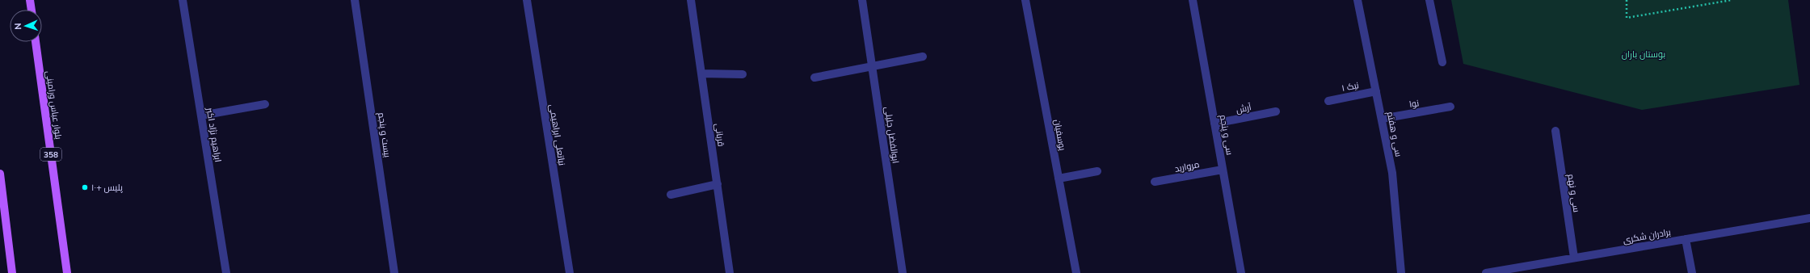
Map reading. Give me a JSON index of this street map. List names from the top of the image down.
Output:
{
  "streets": {
    "main road": ["بلوار عباس ورامینی", "358"],
    "street": [
      "نیک ۱",
      "نوا",
      "آرش",
      "سی و هفتم",
      "ابراهیم نژاد اکبر",
      "بیست و پنجم",
      "نباتعلی ابراهیمی",
      "قربانی",
      "ابوالفضل جلیلی",
      "یوسفیان",
      "سی و پنجم",
      "مروارید",
      "سی و نهم",
      "برادران شکری"
    ]
  },
  "crossings": [
    ["نیک ۱", "سی و هفتم"],
    ["نوا", "سی و هفتم"],
    ["آرش", "سی و پنجم"],
    ["سی و پنجم", "مروارید"],
    ["سی و نهم", "برادران شکری"]
  ],
  "parks": ["بوستان باران"],
  "places": ["پلیس +۱۰"],
  "north": "left"
}
